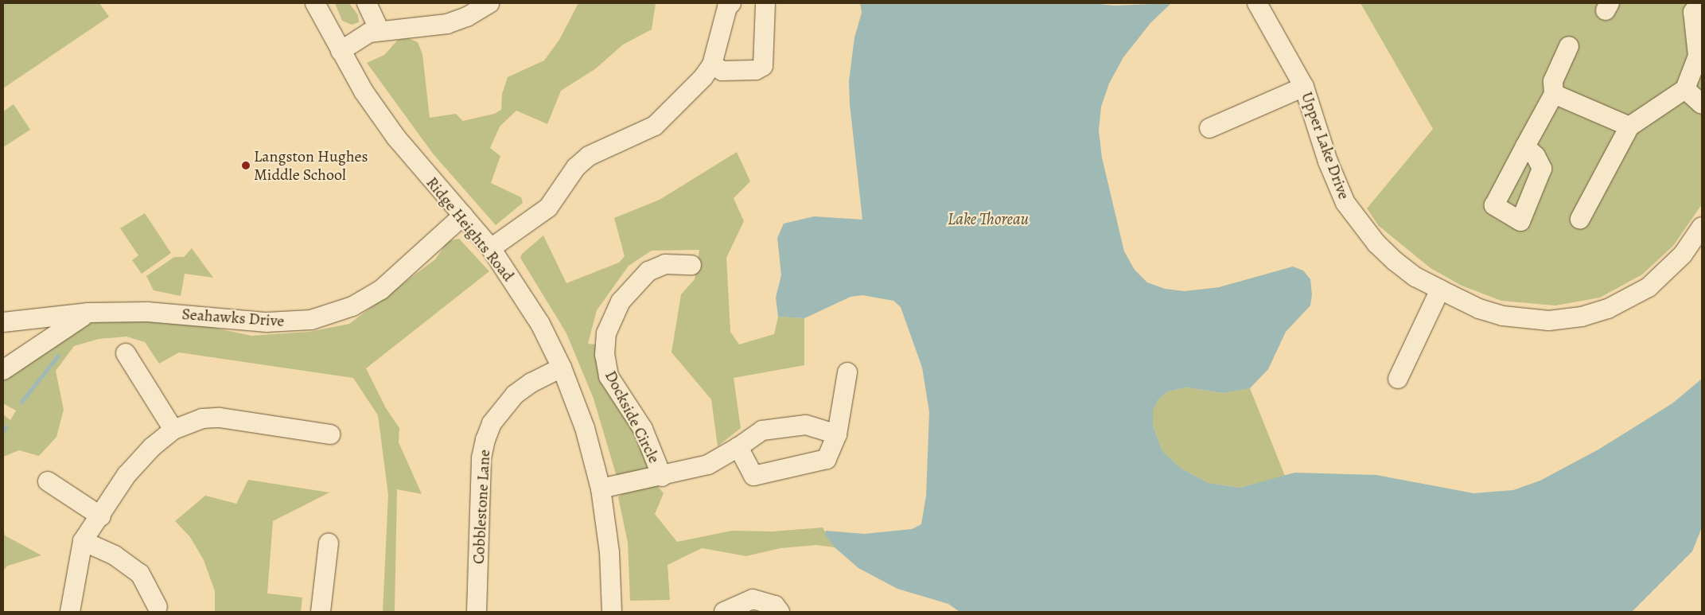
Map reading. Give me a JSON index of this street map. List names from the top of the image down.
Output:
{
  "streets": {
    "street": [
      "Upper Lake Drive",
      "Ridge Heights Road",
      "Seahawks Drive",
      "Dockside Circle",
      "Cobblestone Lane"
    ]
  },
  "crossings": [
    ["Ridge Heights Road", "Seahawks Drive"],
    ["Ridge Heights Road", "Cobblestone Lane"]
  ],
  "water": ["Lake Thoreau"],
  "places": ["Langston Hughes Middle School"]
}
